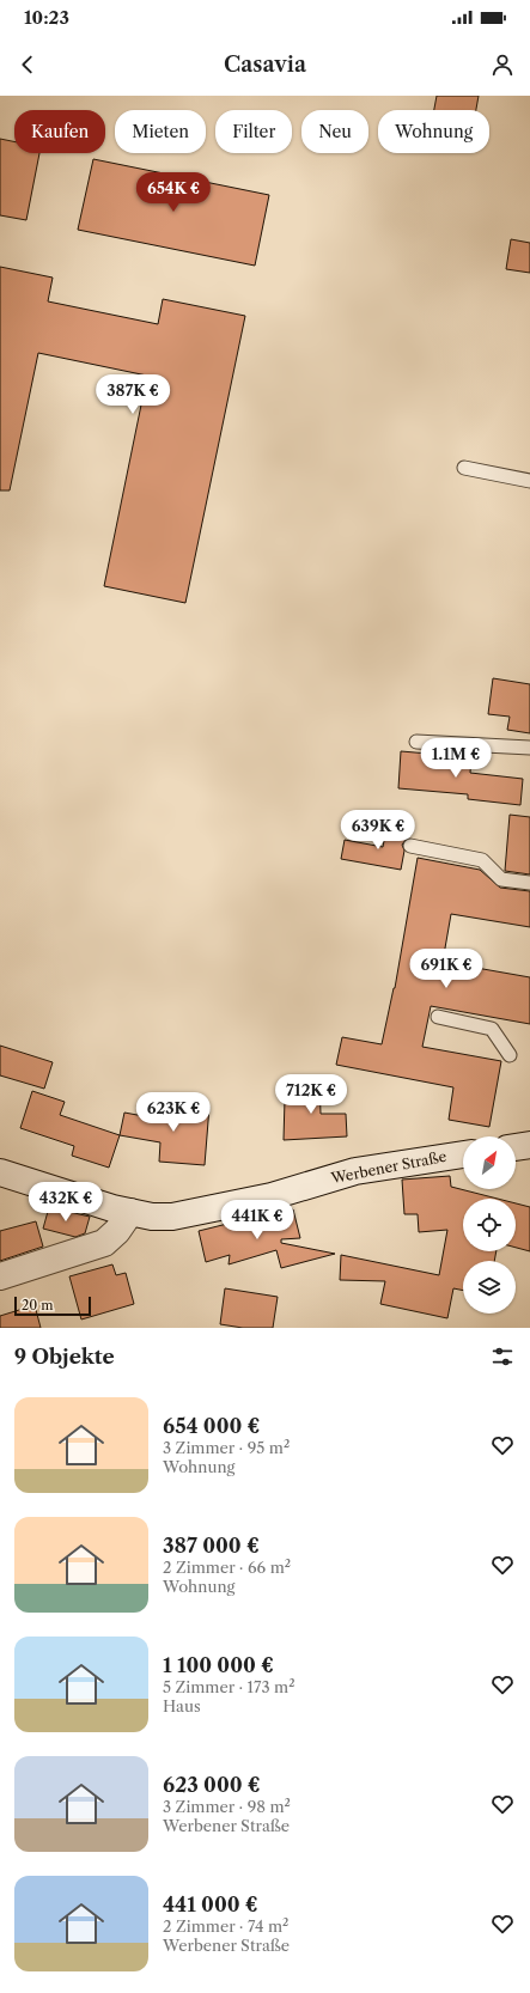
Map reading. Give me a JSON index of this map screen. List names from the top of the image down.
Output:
{
  "streets": {
    "street": ["Werbener Straße"]
  },
  "scale_bar": "20 m",
  "north": "top right",
  "page": {
    "status": "10:23",
    "header": "Casavia",
    "chip": [
      "Kaufen",
      "Mieten",
      "Filter",
      "Neu",
      "Wohnung"
    ],
    "price": [
      "654K €",
      "387K €",
      "1.1M €",
      "639K €",
      "691K €",
      "712K €",
      "623K €",
      "432K €",
      "441K €"
    ],
    "scale": "20 m",
    "heading": "9 Objekte",
    "list": [
      {
        "name": "654 000 €",
        "note": "3 Zimmer · 95 m² · Wohnung"
      },
      {
        "name": "387 000 €",
        "note": "2 Zimmer · 66 m² · Wohnung"
      },
      {
        "name": "1 100 000 €",
        "note": "5 Zimmer · 173 m² · Haus"
      },
      {
        "name": "623 000 €",
        "note": "3 Zimmer · 98 m² · Werbener Straße"
      },
      {
        "name": "441 000 €",
        "note": "2 Zimmer · 74 m² · Werbener Straße"
      }
    ]
  }
}
